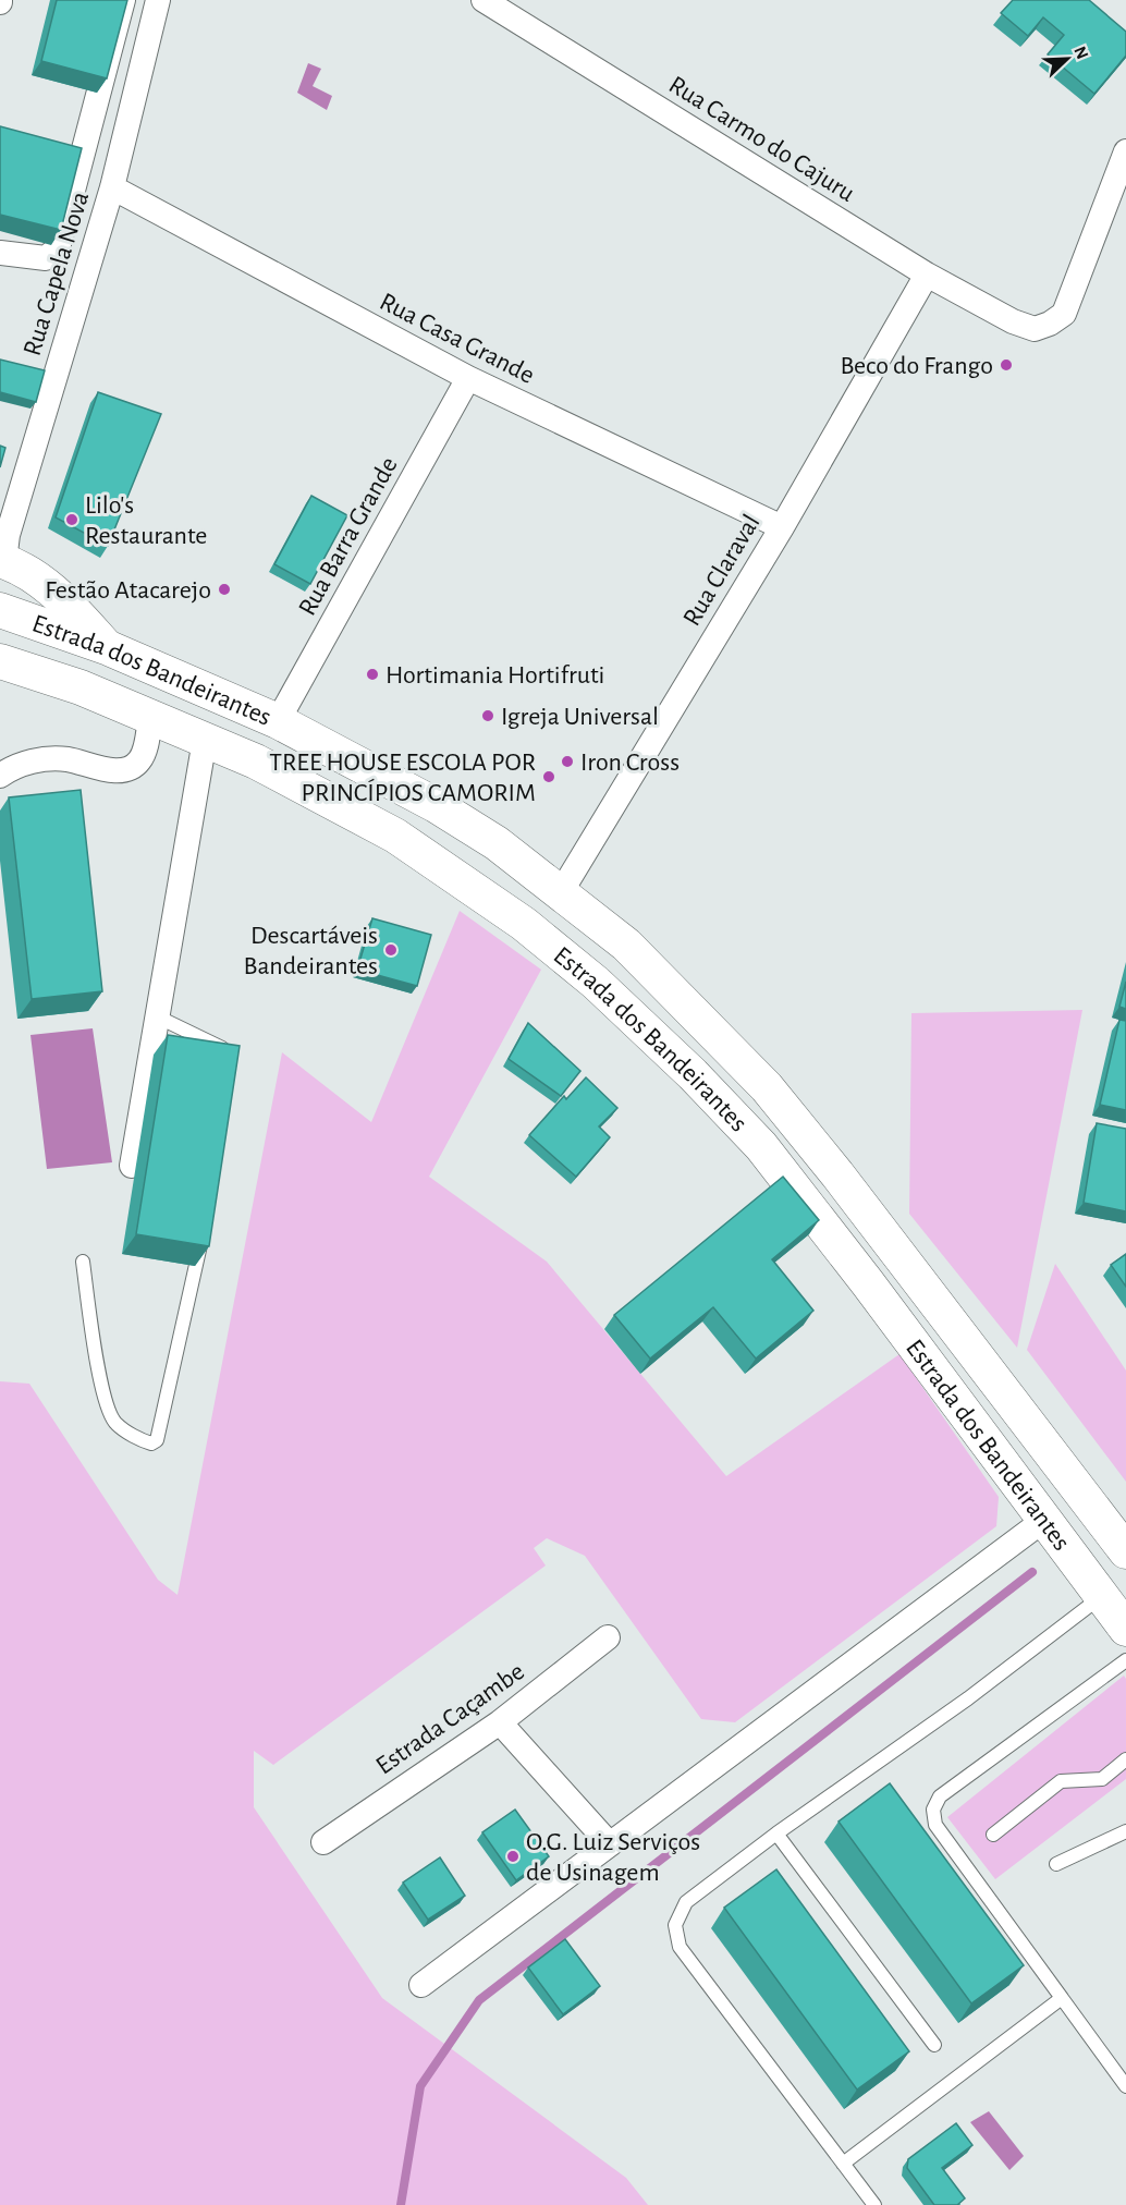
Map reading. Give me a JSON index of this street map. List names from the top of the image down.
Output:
{
  "streets": {
    "main road": ["Estrada dos Bandeirantes"],
    "street": [
      "Rua Carmo do Cajuru",
      "Rua Capela Nova",
      "Rua Casa Grande",
      "Rua Barra Grande",
      "Rua Claraval",
      "Estrada Caçambe"
    ]
  },
  "crossings": [
    ["Rua Carmo do Cajuru", "Rua Claraval"],
    ["Rua Capela Nova", "Rua Casa Grande"],
    ["Rua Casa Grande", "Rua Barra Grande"],
    ["Rua Casa Grande", "Rua Claraval"],
    ["Rua Barra Grande", "Estrada dos Bandeirantes"],
    ["Rua Claraval", "Estrada dos Bandeirantes"]
  ],
  "places": [
    "Beco do Frango",
    "Lilo's Restaurante",
    "Festão Atacarejo",
    "Hortimania Hortifruti",
    "Igreja Universal",
    "Iron Cross",
    "TREE HOUSE ESCOLA POR PRINCÍPIOS CAMORIM",
    "Descartáveis Bandeirantes",
    "O.G. Luiz Serviços de Usinagem"
  ],
  "north": "top right"
}
